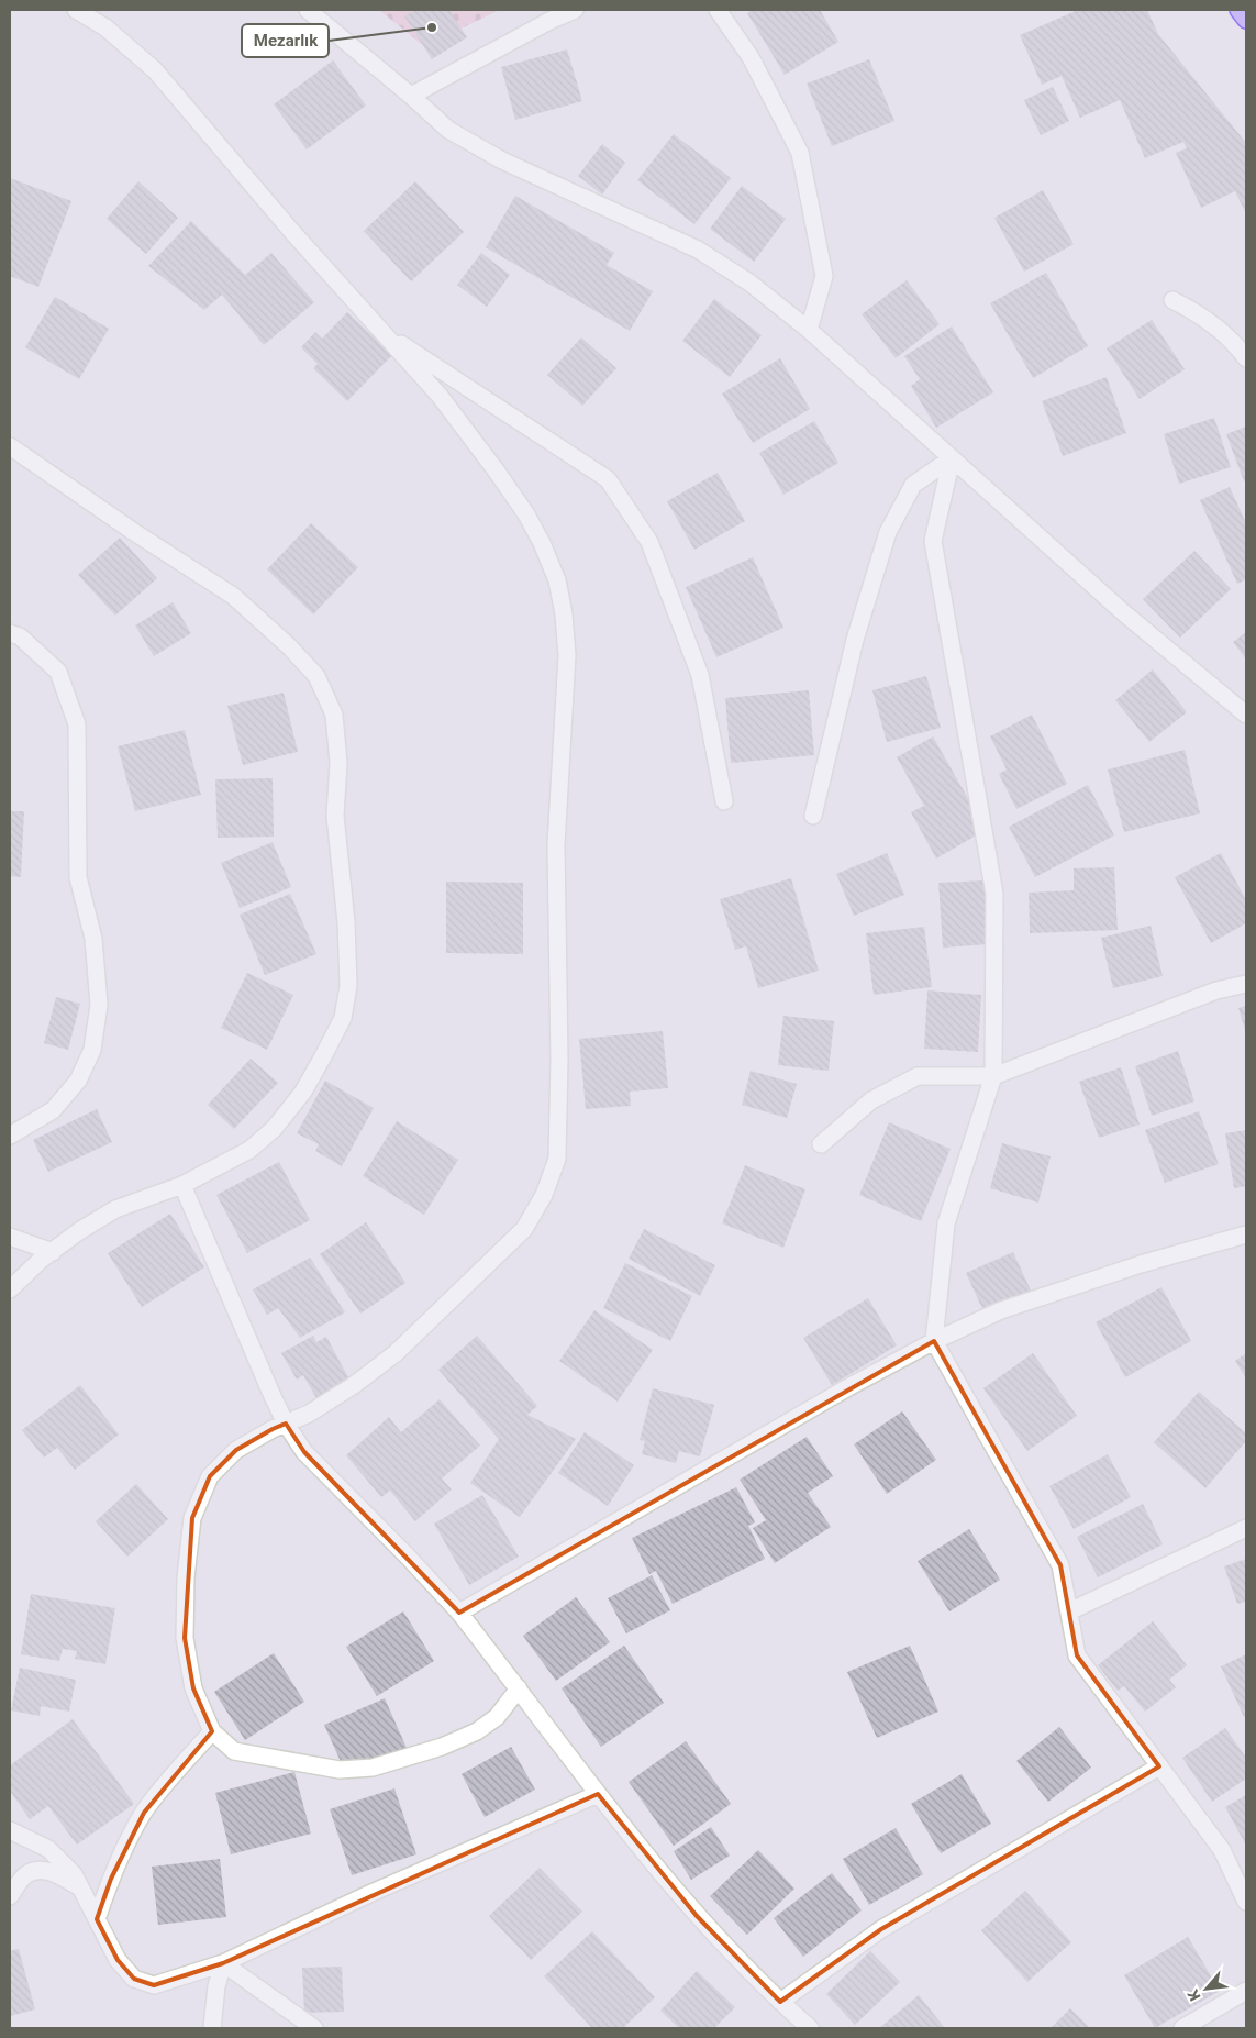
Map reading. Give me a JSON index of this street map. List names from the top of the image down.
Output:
{
  "places": ["Mezarlık"],
  "north": "bottom left"
}
